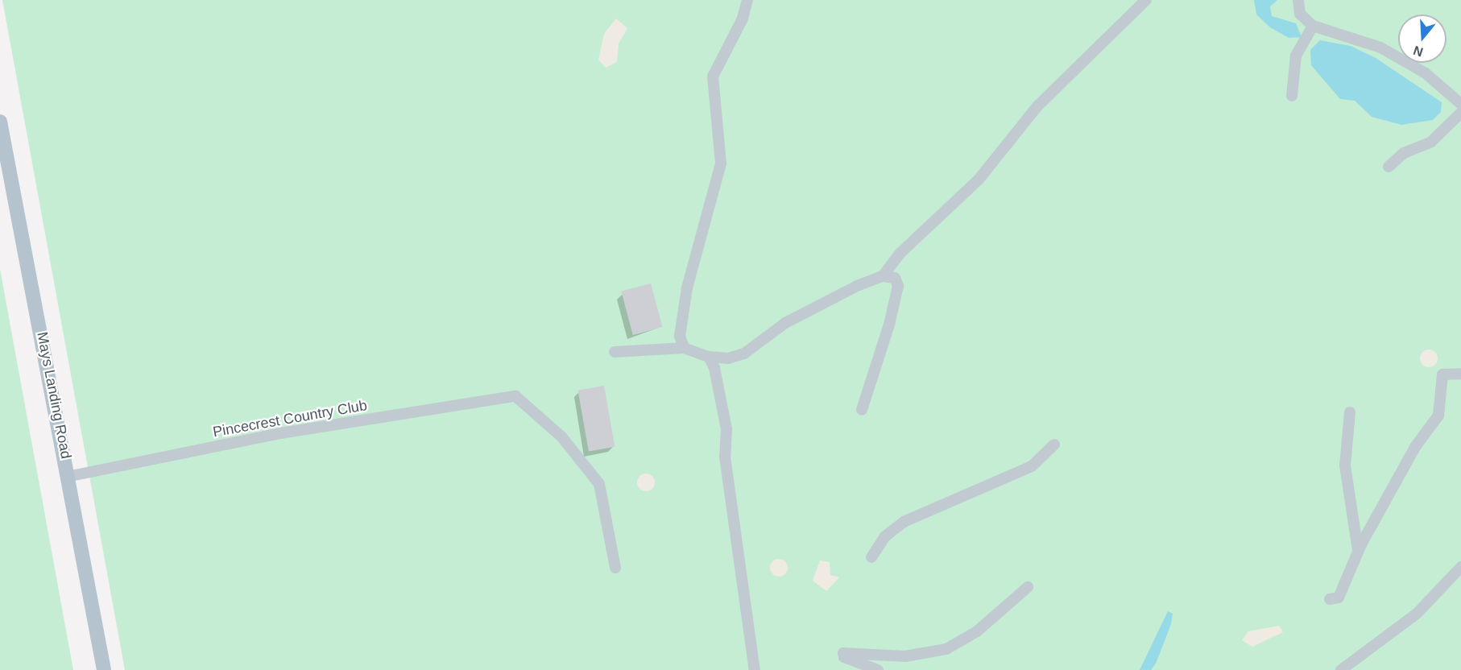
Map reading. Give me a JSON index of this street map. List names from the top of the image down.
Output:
{
  "streets": {
    "main road": ["Mays Landing Road"],
    "street": ["Pincecrest Country Club"]
  },
  "crossings": [
    ["Mays Landing Road", "Pincecrest Country Club"]
  ],
  "north": "bottom"
}
